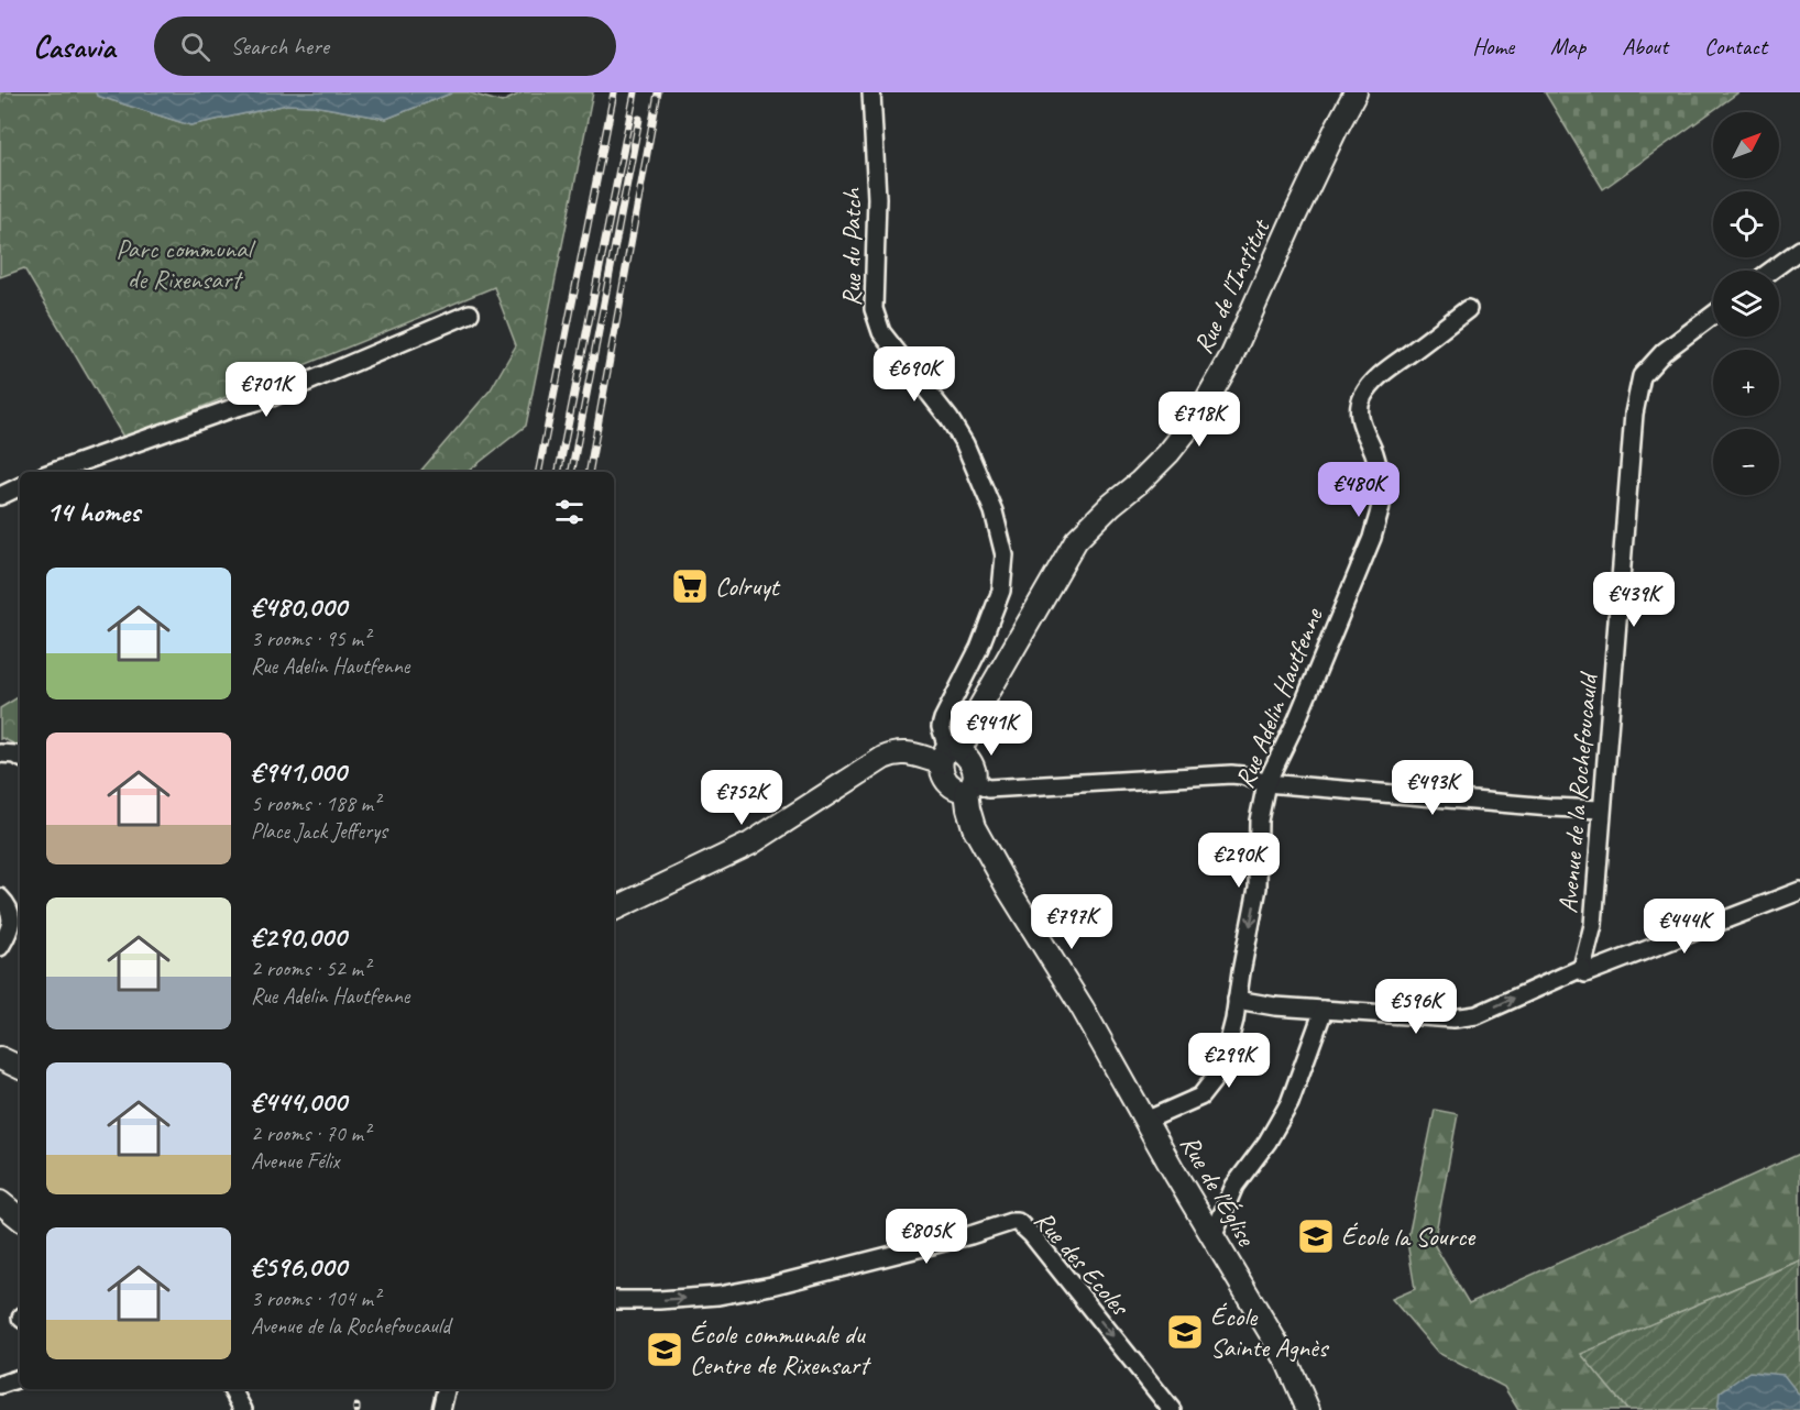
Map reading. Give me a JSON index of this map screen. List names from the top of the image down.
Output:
{
  "streets": {
    "street": [
      "Rue du Patch",
      "Rue de l'Institut",
      "Rue Adelin Hautfenne",
      "Avenue de la Rochefoucauld",
      "Rue de l'Église",
      "Rue des Ecoles"
    ]
  },
  "crossings": [
    ["Rue du Patch", "Rue de l'Institut"],
    ["Rue du Patch", "Rue de l'Église"],
    ["Rue de l'Institut", "Rue de l'Église"],
    ["Rue Adelin Hautfenne", "Rue de l'Église"]
  ],
  "one_way": ["Rue des Ecoles"],
  "parks": ["Parc communal de Rixensart"],
  "places": {
    "supermarket": ["Colruyt"],
    "school or university": ["École la Source", "École Sainte Agnès", "École communale du Centre de Rixensart"]
  },
  "north": "top right",
  "page": {
    "header": "Casavia",
    "search": "Search here",
    "nav": [
      "Home",
      "Map",
      "About",
      "Contact"
    ],
    "map_buttons": ["+", "−"],
    "price": [
      "€690K",
      "€701K",
      "€718K",
      "€480K",
      "€439K",
      "€941K",
      "€493K",
      "€752K",
      "€290K",
      "€797K",
      "€444K",
      "€596K",
      "€299K",
      "€805K"
    ],
    "heading": "14 homes",
    "list": [
      {
        "name": "€480,000",
        "note": "3 rooms · 95 m² · Rue Adelin Hautfenne"
      },
      {
        "name": "€941,000",
        "note": "5 rooms · 188 m² · Place Jack Jefferys"
      },
      {
        "name": "€290,000",
        "note": "2 rooms · 52 m² · Rue Adelin Hautfenne"
      },
      {
        "name": "€444,000",
        "note": "2 rooms · 70 m² · Avenue Félix"
      },
      {
        "name": "€596,000",
        "note": "3 rooms · 104 m² · Avenue de la Rochefoucauld"
      }
    ]
  }
}
